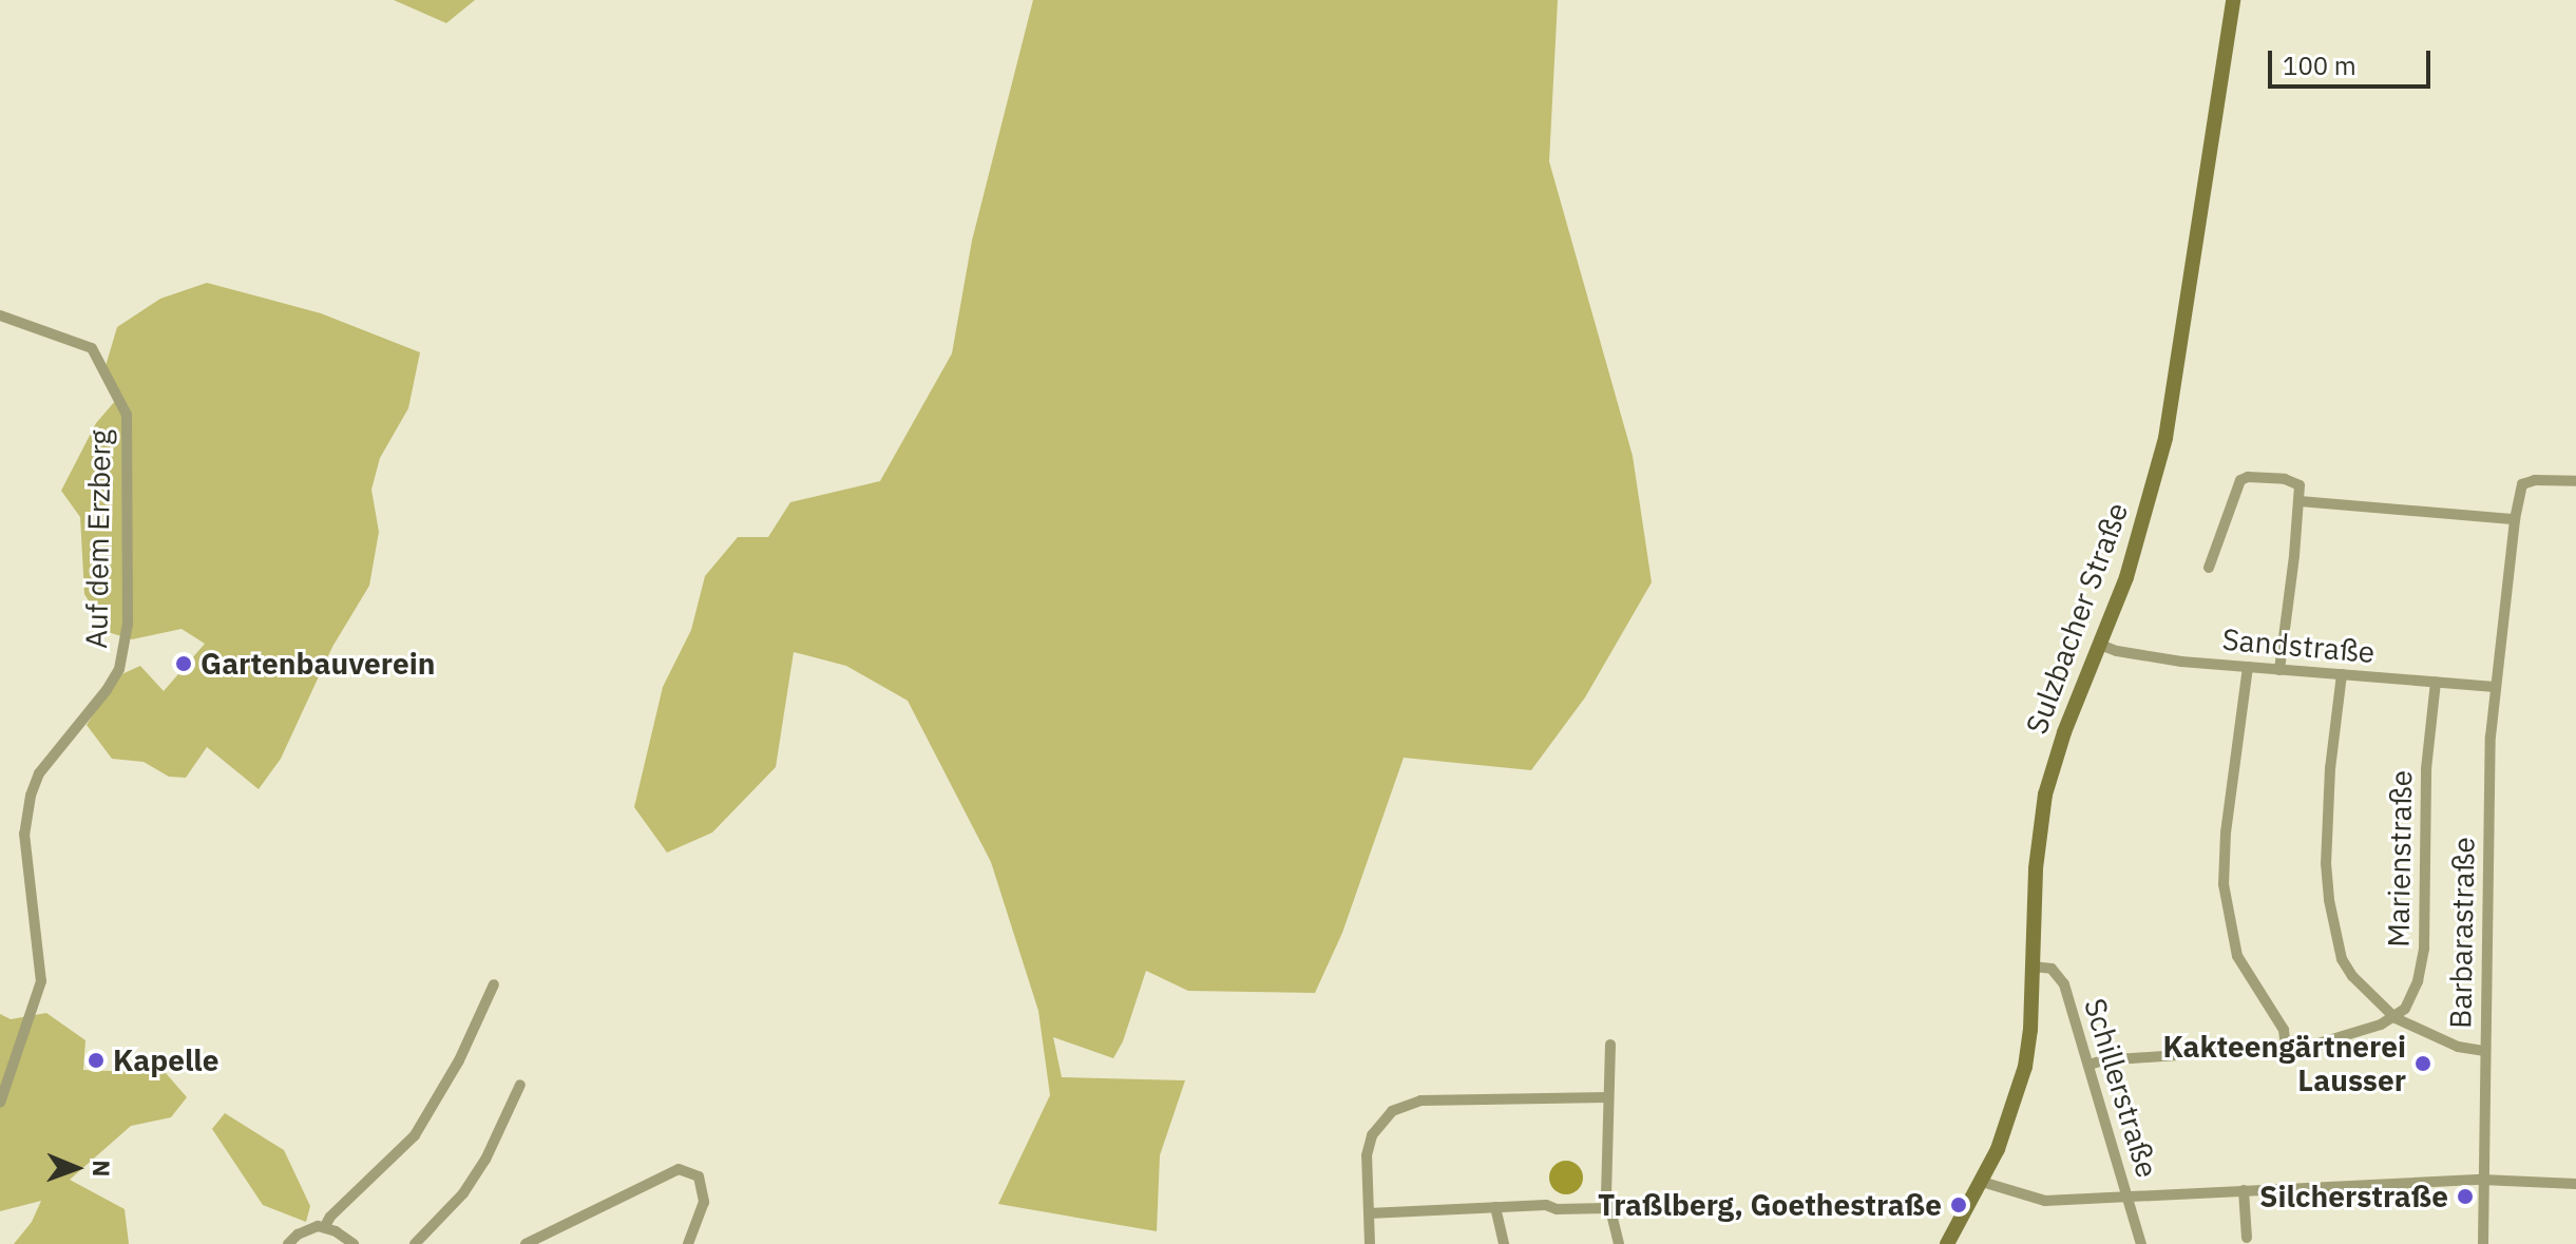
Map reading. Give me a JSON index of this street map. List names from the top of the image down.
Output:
{
  "streets": {
    "main road": ["Sulzbacher Straße"],
    "street": [
      "Auf dem Erzberg",
      "Sandstraße",
      "Marienstraße",
      "Barbarastraße",
      "Schillerstraße"
    ]
  },
  "crossings": [
    ["Sulzbacher Straße", "Sandstraße"],
    ["Sulzbacher Straße", "Schillerstraße"],
    ["Sandstraße", "Marienstraße"],
    ["Sandstraße", "Barbarastraße"]
  ],
  "places": [
    "Gartenbauverein",
    "Kapelle",
    "Kakteengärtnerei Lausser",
    "Silcherstraße",
    "Traßlberg, Goethestraße"
  ],
  "scale_bar": "100 m",
  "north": "right"
}
